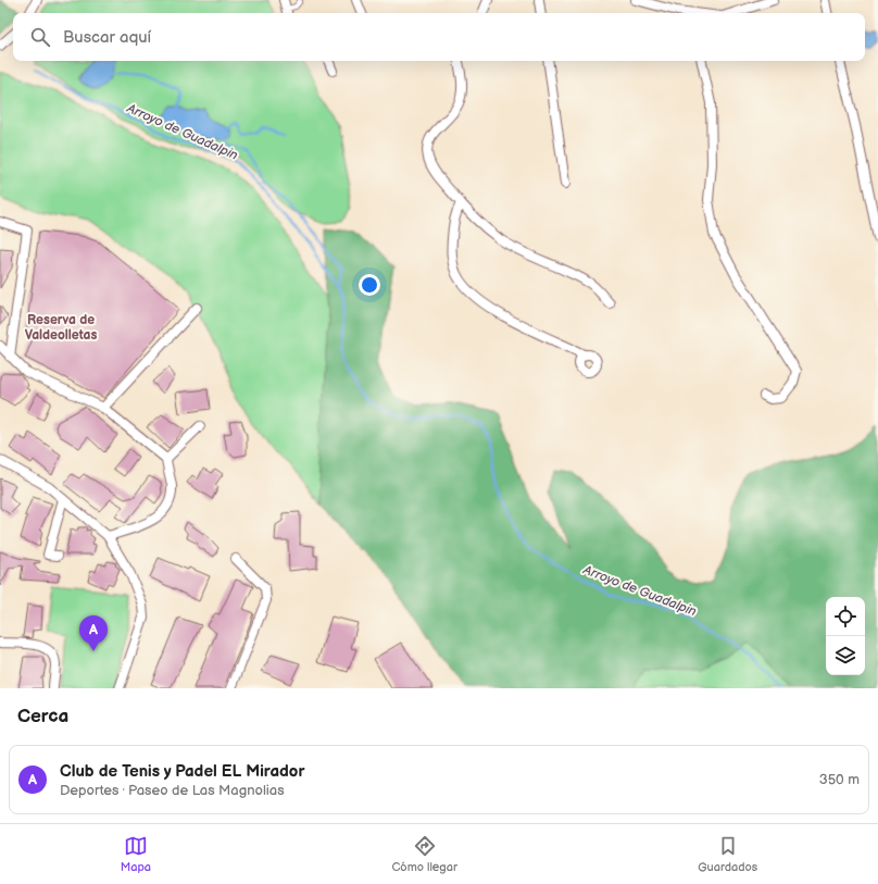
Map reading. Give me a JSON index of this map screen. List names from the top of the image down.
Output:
{
  "districts": ["Reserva de Valdeolletas"],
  "water": ["Arroyo de Guadalpin"],
  "page": {
    "search": "Buscar aquí",
    "pins": "A",
    "heading": "Cerca",
    "list": [
      {
        "mark": "A",
        "name": "Club de Tenis y Padel EL Mirador",
        "note": "Deportes · Paseo de Las Magnolias",
        "value": "350 m"
      }
    ],
    "nav": ["Mapa", "Cómo llegar", "Guardados"]
  }
}
